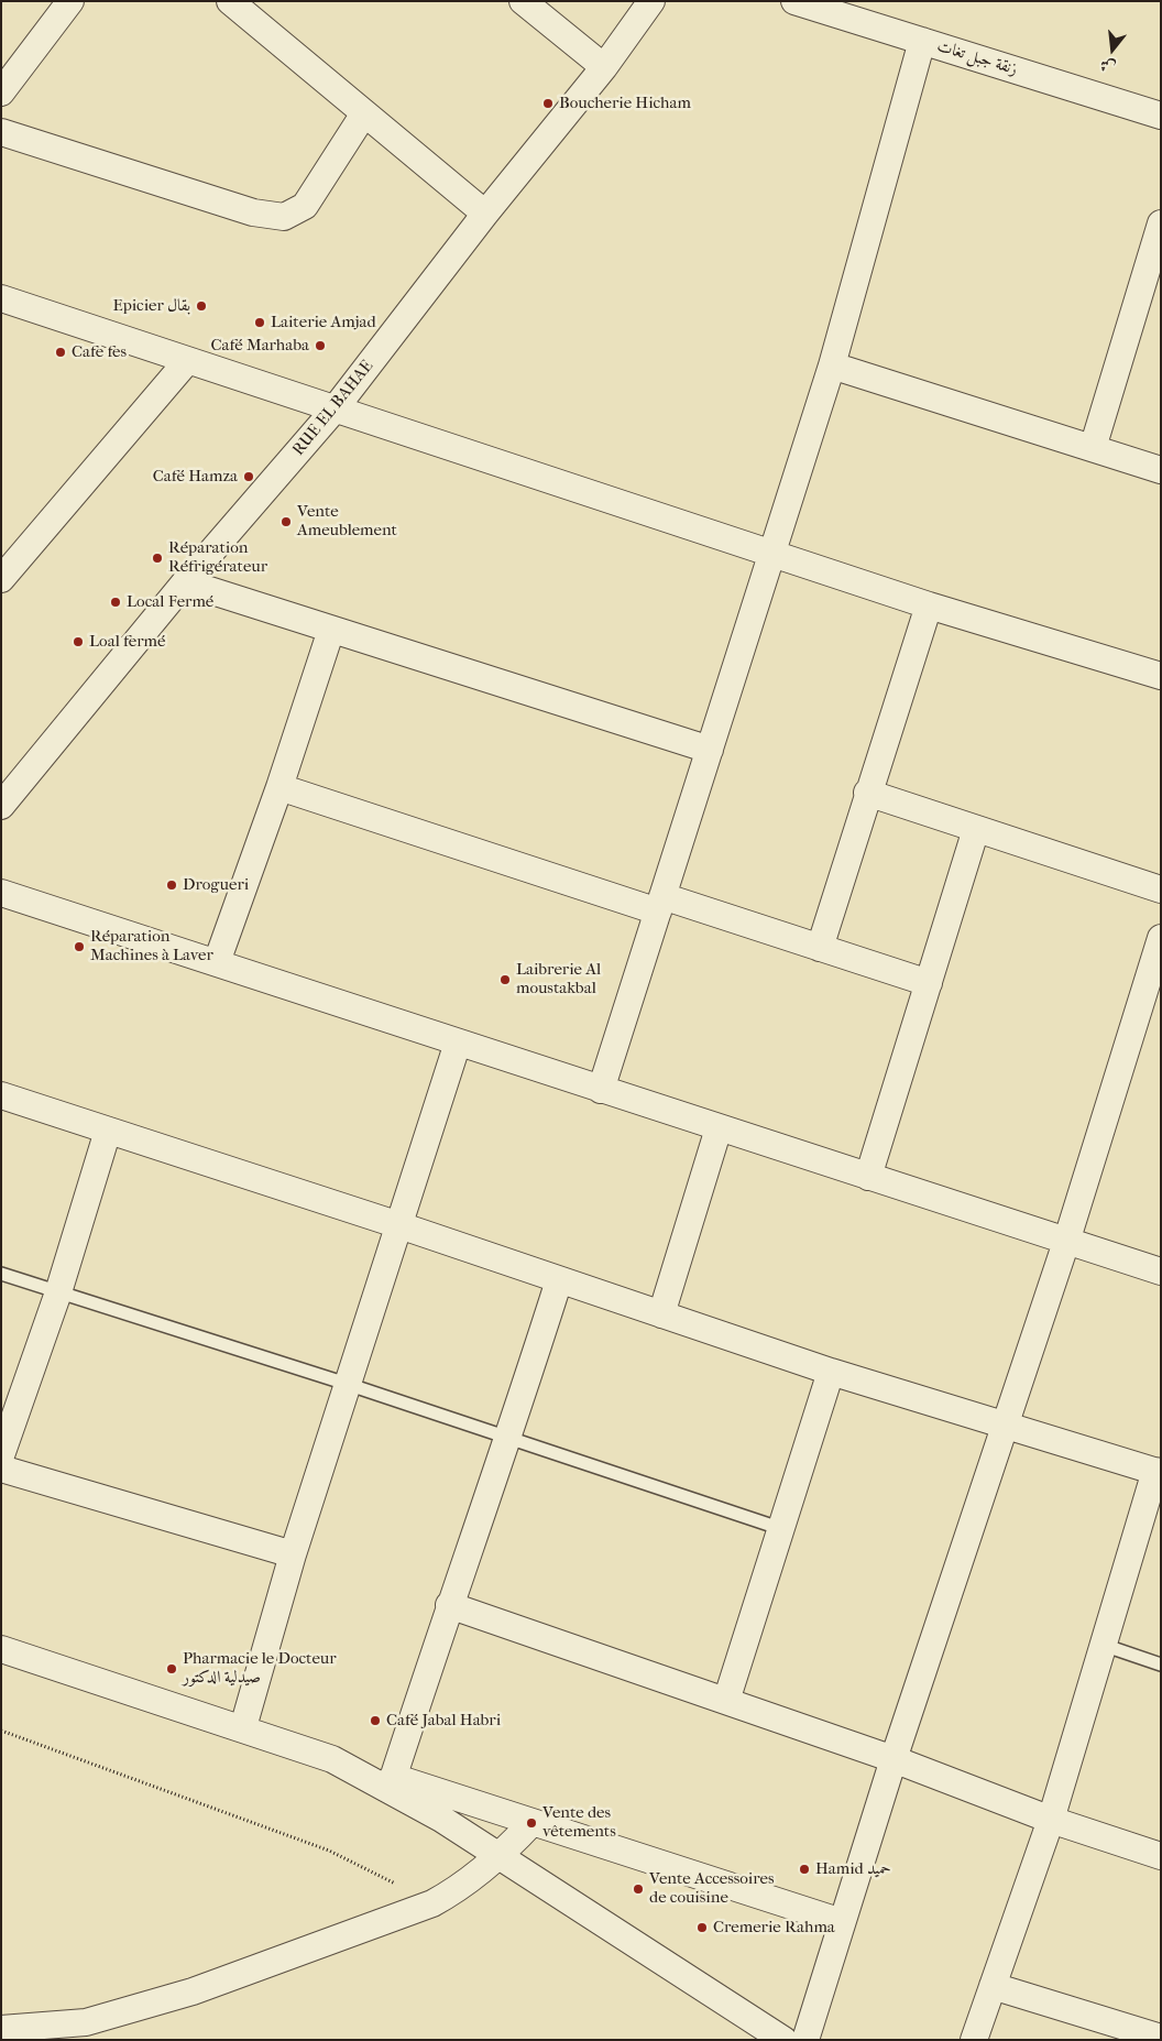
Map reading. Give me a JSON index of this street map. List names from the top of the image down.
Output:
{
  "streets": {
    "street": ["زنقة جبل تغات", "RUE EL BAHAE"]
  },
  "places": [
    "Boucherie Hicham",
    "Epicier بقال",
    "Laiterie Amjad",
    "Café Marhaba",
    "Cafe fes",
    "Café Hamza",
    "Vente Ameublement",
    "Réparation Réfrigérateur",
    "Local Fermé",
    "Loal fermé",
    "Drogueri",
    "Réparation Machines à Laver",
    "Laibrerie Al moustakbal",
    "Pharmacie le Docteur صيدلية الدكتور",
    "Café Jabal Habri",
    "Vente des vêtements",
    "Hamid حميد",
    "Vente Accessoires de couisine",
    "Cremerie Rahma"
  ],
  "north": "bottom"
}
